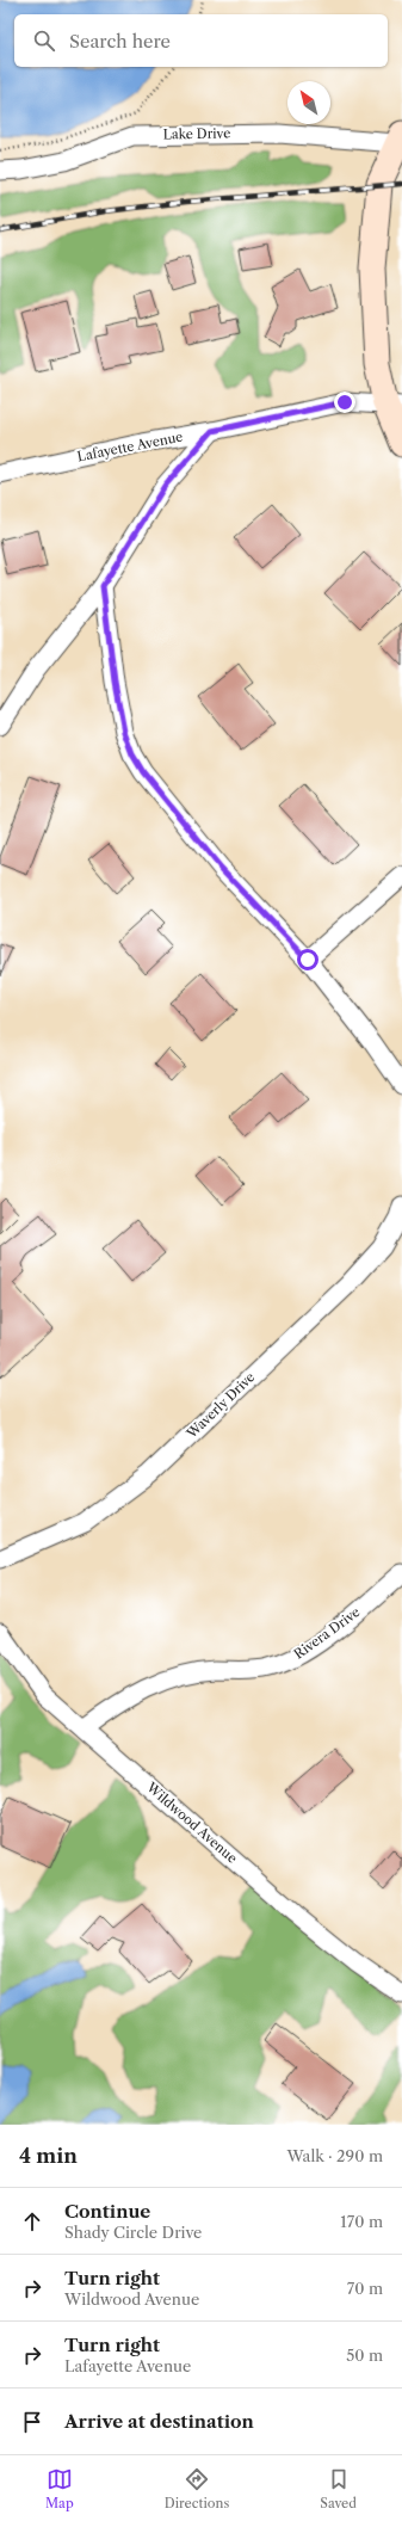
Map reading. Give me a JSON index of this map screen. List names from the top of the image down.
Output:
{
  "streets": {
    "street": [
      "Lake Drive",
      "Lafayette Avenue",
      "Waverly Drive",
      "Rivera Drive",
      "Wildwood Avenue"
    ]
  },
  "crossings": [
    ["Rivera Drive", "Wildwood Avenue"]
  ],
  "north": "top left",
  "page": {
    "search": "Search here",
    "heading": ["4 min", "Walk · 290 m"],
    "list": [
      ["Continue", "Shady Circle Drive", "170 m"],
      ["Turn right", "Wildwood Avenue", "70 m"],
      ["Turn right", "Lafayette Avenue", "50 m"],
      "Arrive at destination"
    ],
    "nav": ["Map", "Directions", "Saved"]
  }
}
